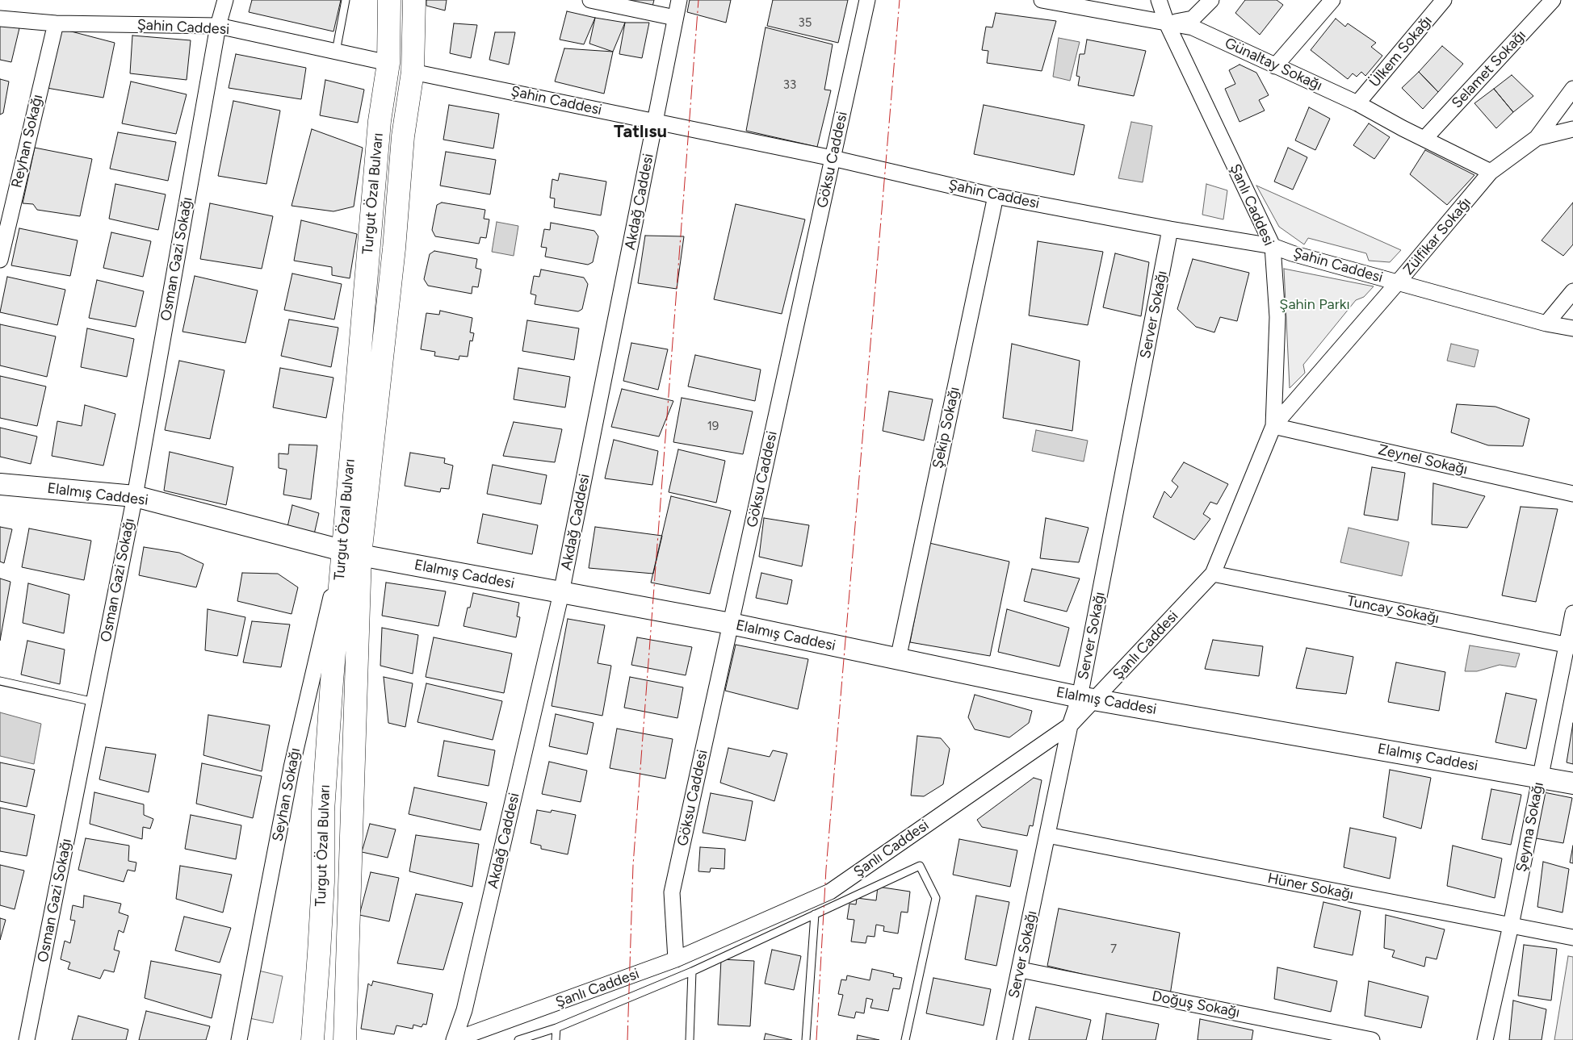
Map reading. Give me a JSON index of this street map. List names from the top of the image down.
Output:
{
  "streets": {
    "main road": ["Turgut Özal Bulvarı"],
    "street": [
      "Şahin Caddesi",
      "Ülkem Sokağı",
      "Günaltay Sokağı",
      "Selamet Sokağı",
      "Reyhan Sokağı",
      "Göksu Caddesi",
      "Akdağ Caddesi",
      "Şanlı Caddesi",
      "Zülfikar Sokağı",
      "Osman Gazi Sokağı",
      "Server Sokağı",
      "Şekip Sokağı",
      "Zeynel Sokağı",
      "Elalmış Caddesi",
      "Tuncay Sokağı",
      "Seyhan Sokağı",
      "Şeyma Sokağı",
      "Hüner Sokağı",
      "Doğuş Sokağı"
    ]
  },
  "crossings": [
    ["Şahin Caddesi", "Reyhan Sokağı"],
    ["Şahin Caddesi", "Göksu Caddesi"],
    ["Şahin Caddesi", "Turgut Özal Bulvarı"],
    ["Şahin Caddesi", "Akdağ Caddesi"],
    ["Şahin Caddesi", "Şanlı Caddesi"],
    ["Şahin Caddesi", "Zülfikar Sokağı"],
    ["Şahin Caddesi", "Osman Gazi Sokağı"],
    ["Şahin Caddesi", "Server Sokağı"],
    ["Şahin Caddesi", "Şekip Sokağı"],
    ["Ülkem Sokağı", "Günaltay Sokağı"],
    ["Günaltay Sokağı", "Selamet Sokağı"],
    ["Günaltay Sokağı", "Şanlı Caddesi"],
    ["Günaltay Sokağı", "Zülfikar Sokağı"],
    ["Göksu Caddesi", "Şanlı Caddesi"],
    ["Göksu Caddesi", "Elalmış Caddesi"],
    ["Turgut Özal Bulvarı", "Elalmış Caddesi"],
    ["Turgut Özal Bulvarı", "Seyhan Sokağı"],
    ["Akdağ Caddesi", "Şanlı Caddesi"],
    ["Akdağ Caddesi", "Elalmış Caddesi"],
    ["Şanlı Caddesi", "Zülfikar Sokağı"],
    ["Şanlı Caddesi", "Server Sokağı"],
    ["Şanlı Caddesi", "Zeynel Sokağı"],
    ["Şanlı Caddesi", "Elalmış Caddesi"],
    ["Şanlı Caddesi", "Tuncay Sokağı"],
    ["Zülfikar Sokağı", "Zeynel Sokağı"],
    ["Osman Gazi Sokağı", "Elalmış Caddesi"],
    ["Server Sokağı", "Elalmış Caddesi"],
    ["Server Sokağı", "Hüner Sokağı"],
    ["Server Sokağı", "Doğuş Sokağı"],
    ["Şekip Sokağı", "Elalmış Caddesi"],
    ["Elalmış Caddesi", "Seyhan Sokağı"],
    ["Elalmış Caddesi", "Şeyma Sokağı"],
    ["Tuncay Sokağı", "Şeyma Sokağı"],
    ["Şeyma Sokağı", "Hüner Sokağı"]
  ],
  "districts": ["Tatlısu"],
  "parks": ["Şahin Parkı"],
  "house_numbers": [
    "35",
    "33",
    "19",
    "7"
  ]
}
